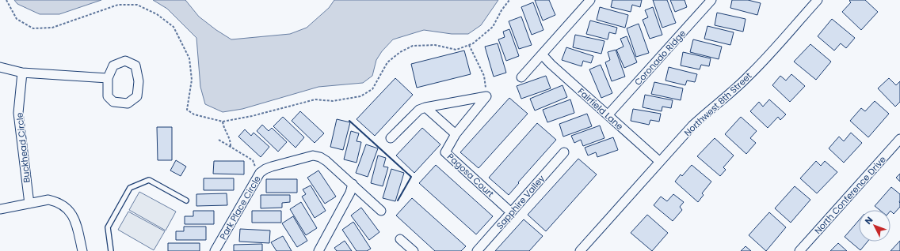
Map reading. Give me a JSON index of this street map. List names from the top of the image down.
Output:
{
  "streets": {
    "street": [
      "Coronado Ridge",
      "Northwest 8th Street",
      "Fairfield Lane",
      "Buckhead Circle",
      "Pagosa Court",
      "North Conference Drive",
      "Sapphire Valley",
      "Park Place Circle"
    ]
  },
  "crossings": [
    ["Coronado Ridge", "Fairfield Lane"],
    ["Northwest 8th Street", "Fairfield Lane"],
    ["Pagosa Court", "Sapphire Valley"]
  ],
  "north": "top left"
}
